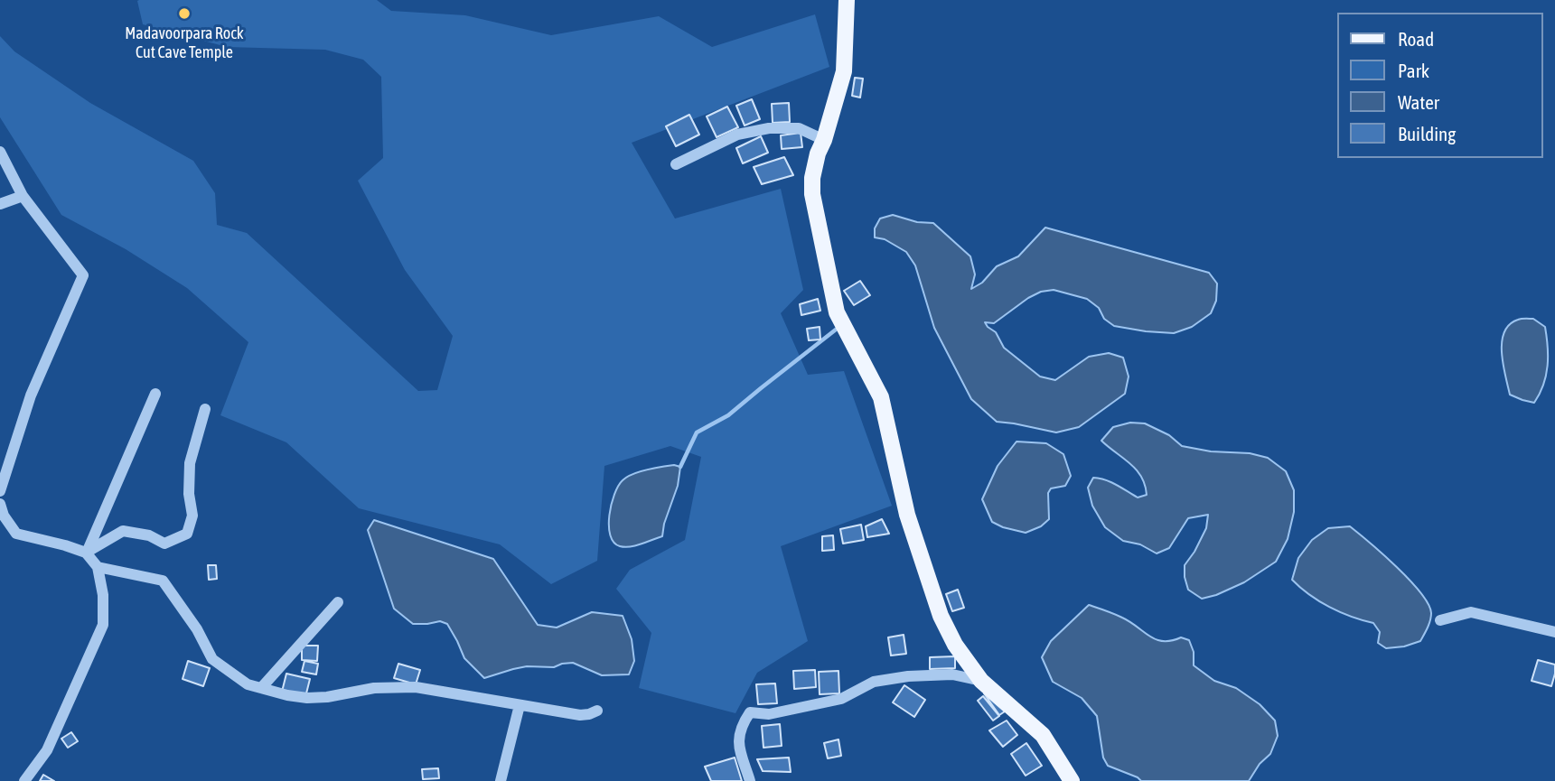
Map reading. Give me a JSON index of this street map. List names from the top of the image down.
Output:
{
  "places": ["Madavoorpara Rock Cut Cave Temple"],
  "legend": [
    "Road",
    "Park",
    "Water",
    "Building"
  ]
}
